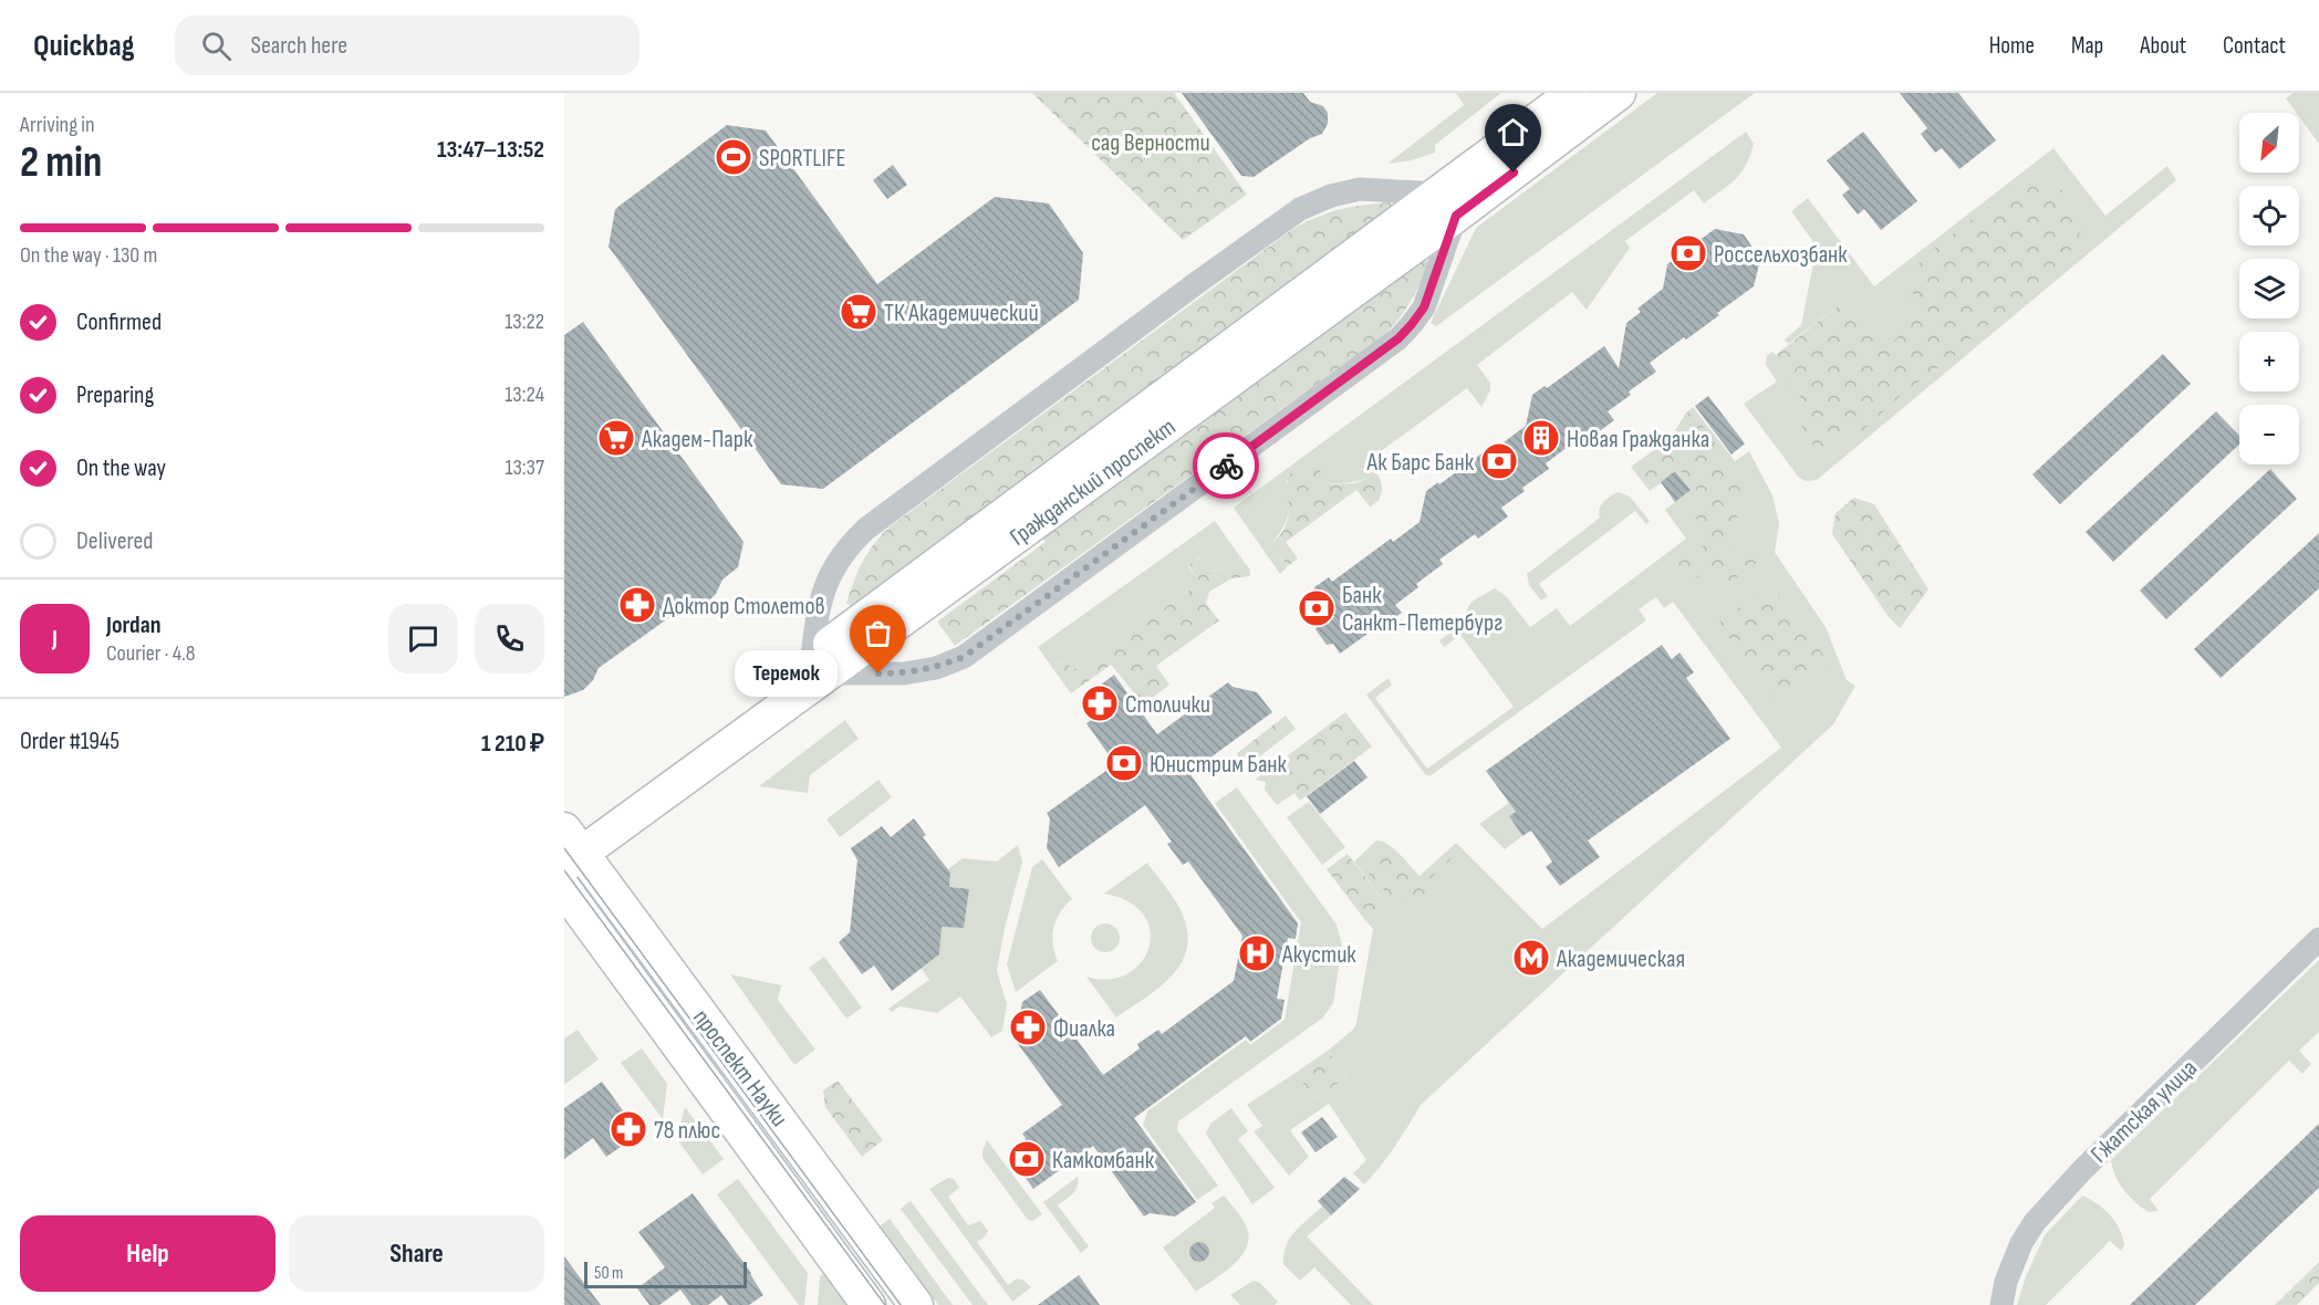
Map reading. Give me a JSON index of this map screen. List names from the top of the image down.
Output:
{
  "streets": {
    "main road": ["Гражданский проспект", "проспект Науки"],
    "street": ["Гжатская улица"]
  },
  "crossings": [
    ["Гражданский проспект", "проспект Науки"]
  ],
  "parks": ["сад Верности"],
  "places": {
    "sports": ["SPORTLIFE"],
    "bank": [
      "Россельхозбанк",
      "Ак Барс Банк",
      "Банк Санкт-Петербург",
      "Юнистрим Банк",
      "Камкомбанк"
    ],
    "supermarket": ["ТК Академический", "Академ-Парк"],
    "building": ["Новая Гражданка"],
    "pharmacy": [
      "Доктор Столетов",
      "Столички",
      "Фиалка",
      "78 плюс"
    ],
    "other": ["Теремок"],
    "hospital": ["Акустик"],
    "metro station": ["Академическая"]
  },
  "scale_bar": "50 m",
  "north": "bottom left",
  "page": {
    "header": "Quickbag",
    "search": "Search here",
    "nav": [
      "Home",
      "Map",
      "About",
      "Contact"
    ],
    "heading": ["2 min", "Arriving in", "13:47–13:52"],
    "panel": [
      "Jordan",
      "Courier · 4.8",
      "Order #1945",
      "1 210 ₽"
    ],
    "map_buttons": ["+", "−"],
    "bar": "On the way · 130 m",
    "list": [
      ["Confirmed", "13:22"],
      ["Preparing", "13:24"],
      ["On the way", "13:37"],
      "Delivered"
    ],
    "round": "J",
    "bubble": "Теремок",
    "buttons": ["Help", "Share"],
    "scale": "50 m"
  }
}
